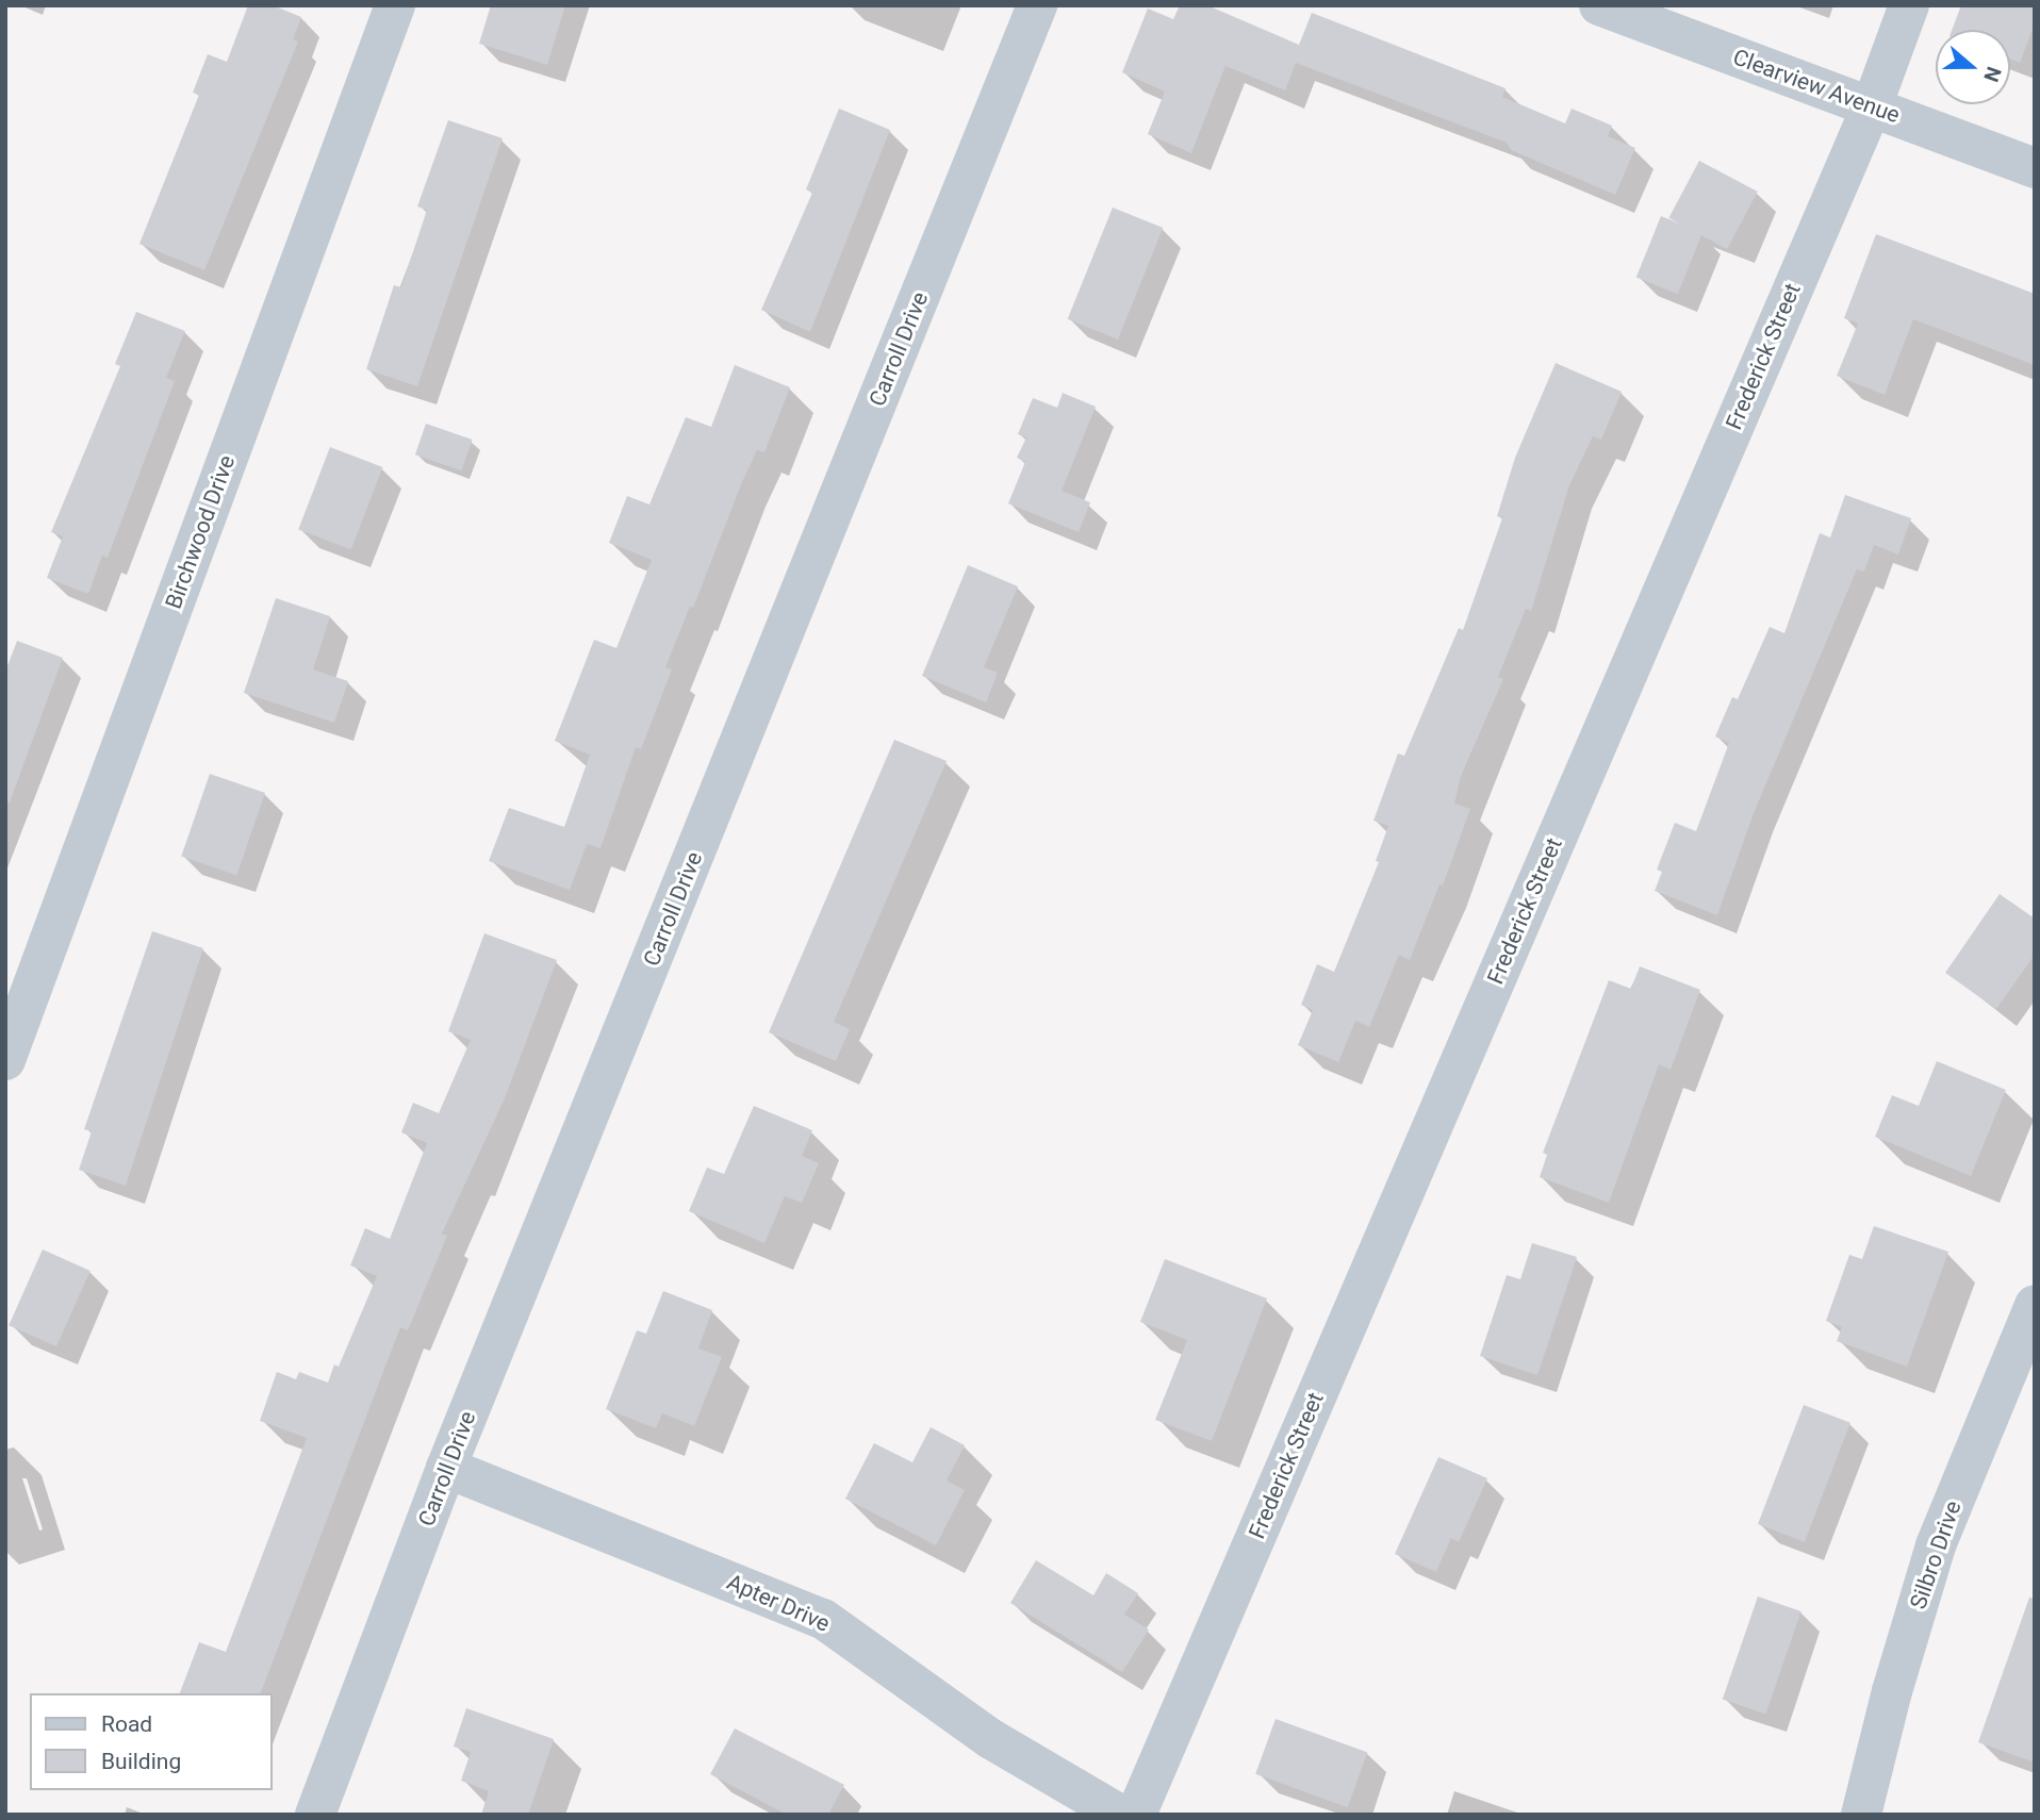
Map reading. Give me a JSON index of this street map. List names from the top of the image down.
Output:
{
  "streets": {
    "street": [
      "Clearview Avenue",
      "Carroll Drive",
      "Frederick Street",
      "Birchwood Drive",
      "Silbro Drive",
      "Apter Drive"
    ]
  },
  "crossings": [
    ["Clearview Avenue", "Frederick Street"],
    ["Carroll Drive", "Apter Drive"]
  ],
  "legend": ["Road", "Building"],
  "north": "right"
}
